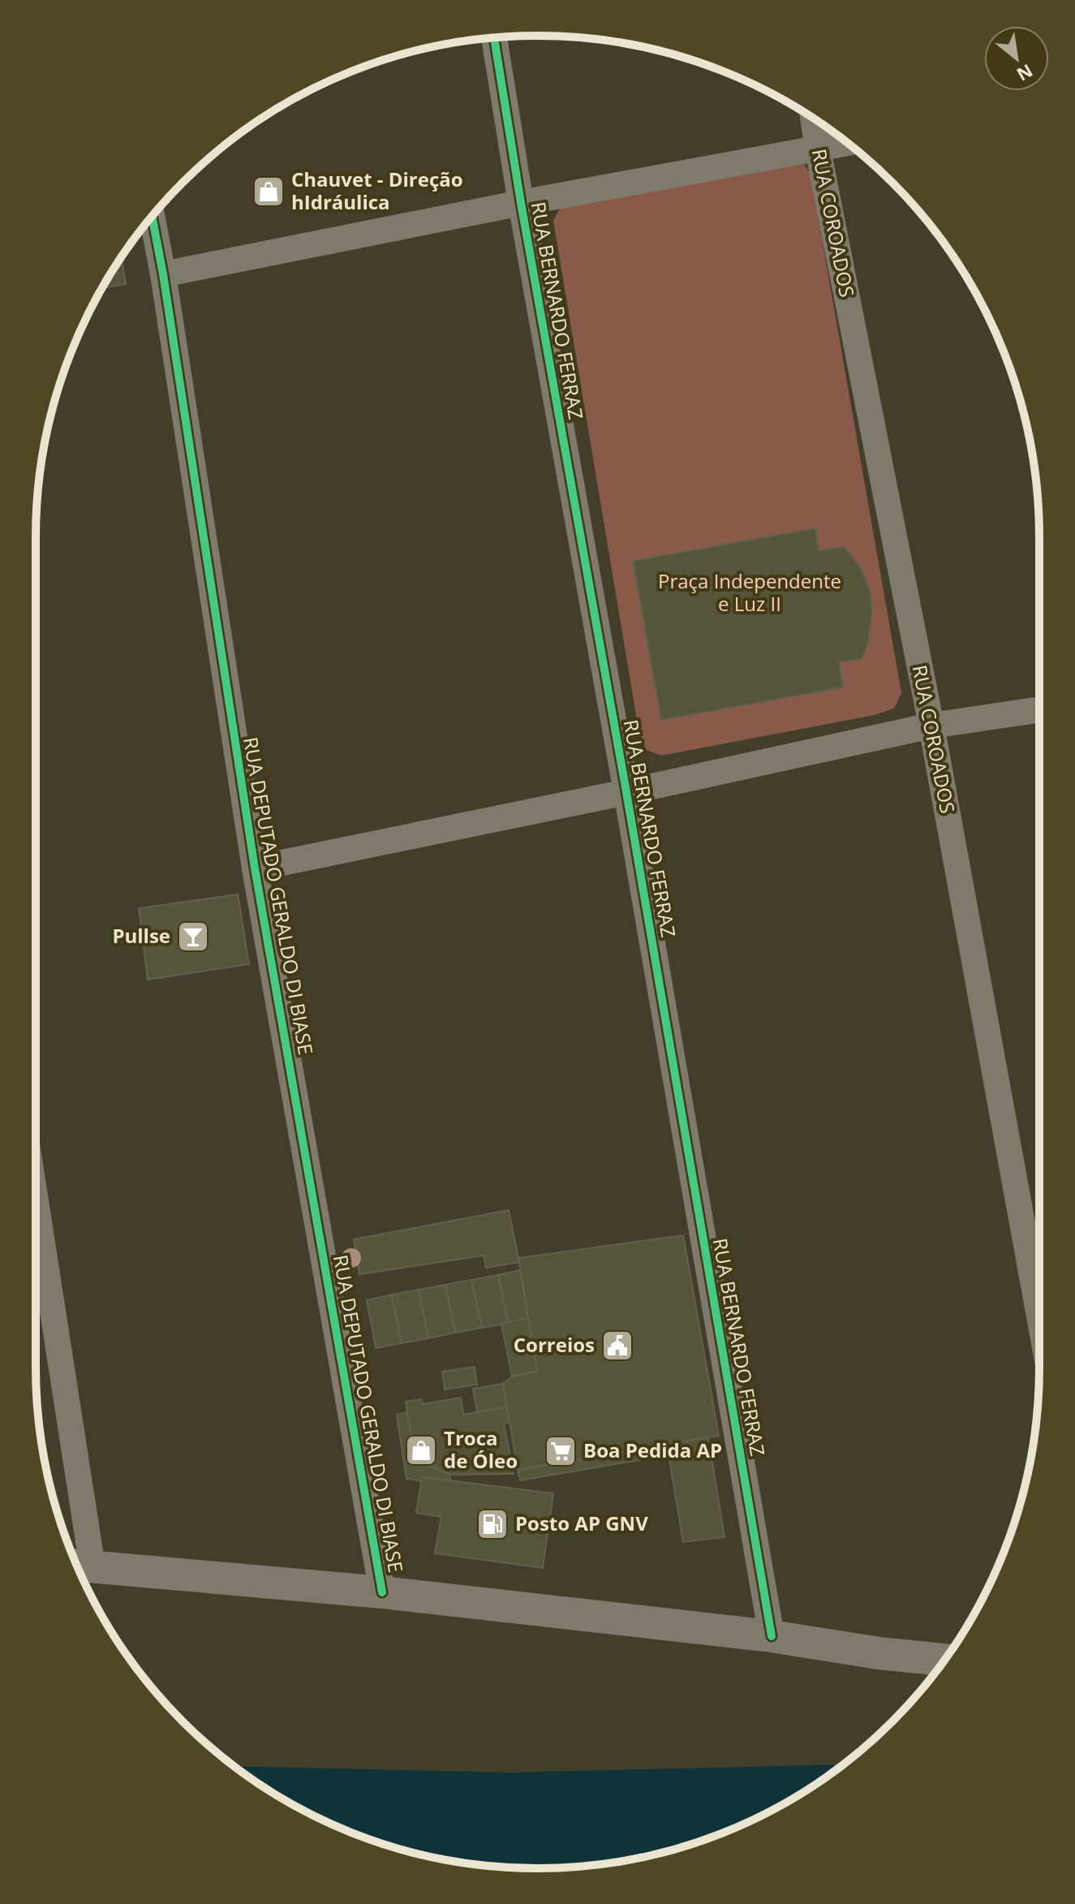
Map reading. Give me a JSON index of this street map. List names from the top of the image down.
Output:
{
  "streets": {
    "street": ["RUA COROADOS", "RUA BERNARDO FERRAZ", "RUA DEPUTADO GERALDO DI BIASE"]
  },
  "parks": ["Praça Independente e Luz II"],
  "places": {
    "shop": ["Chauvet - Direção hIdráulica", "Troca de Óleo"],
    "bar": ["Pullse"],
    "public building": ["Correios"],
    "supermarket": ["Boa Pedida AP"],
    "fuel station": ["Posto AP GNV"]
  },
  "north": "bottom right"
}
